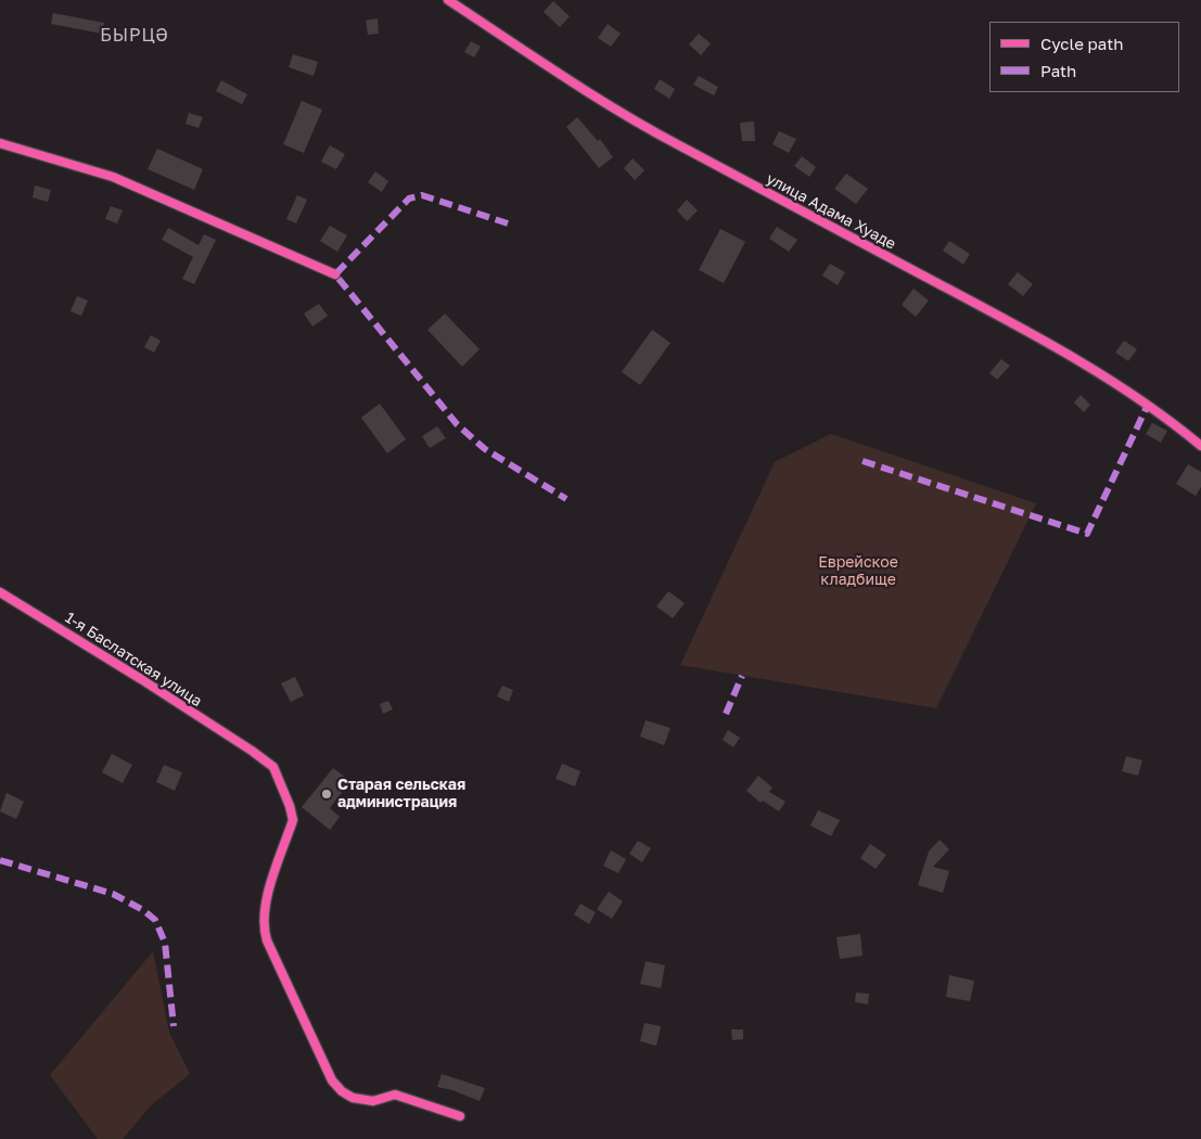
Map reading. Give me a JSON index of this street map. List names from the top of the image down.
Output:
{
  "streets": {
    "street": ["улица Адама Хуаде", "1-я Баслатская улица"]
  },
  "districts": ["БЫРЦӘ"],
  "parks": ["Еврейское кладбище"],
  "places": ["Старая сельская администрация"],
  "legend": ["Cycle path", "Path"]
}
